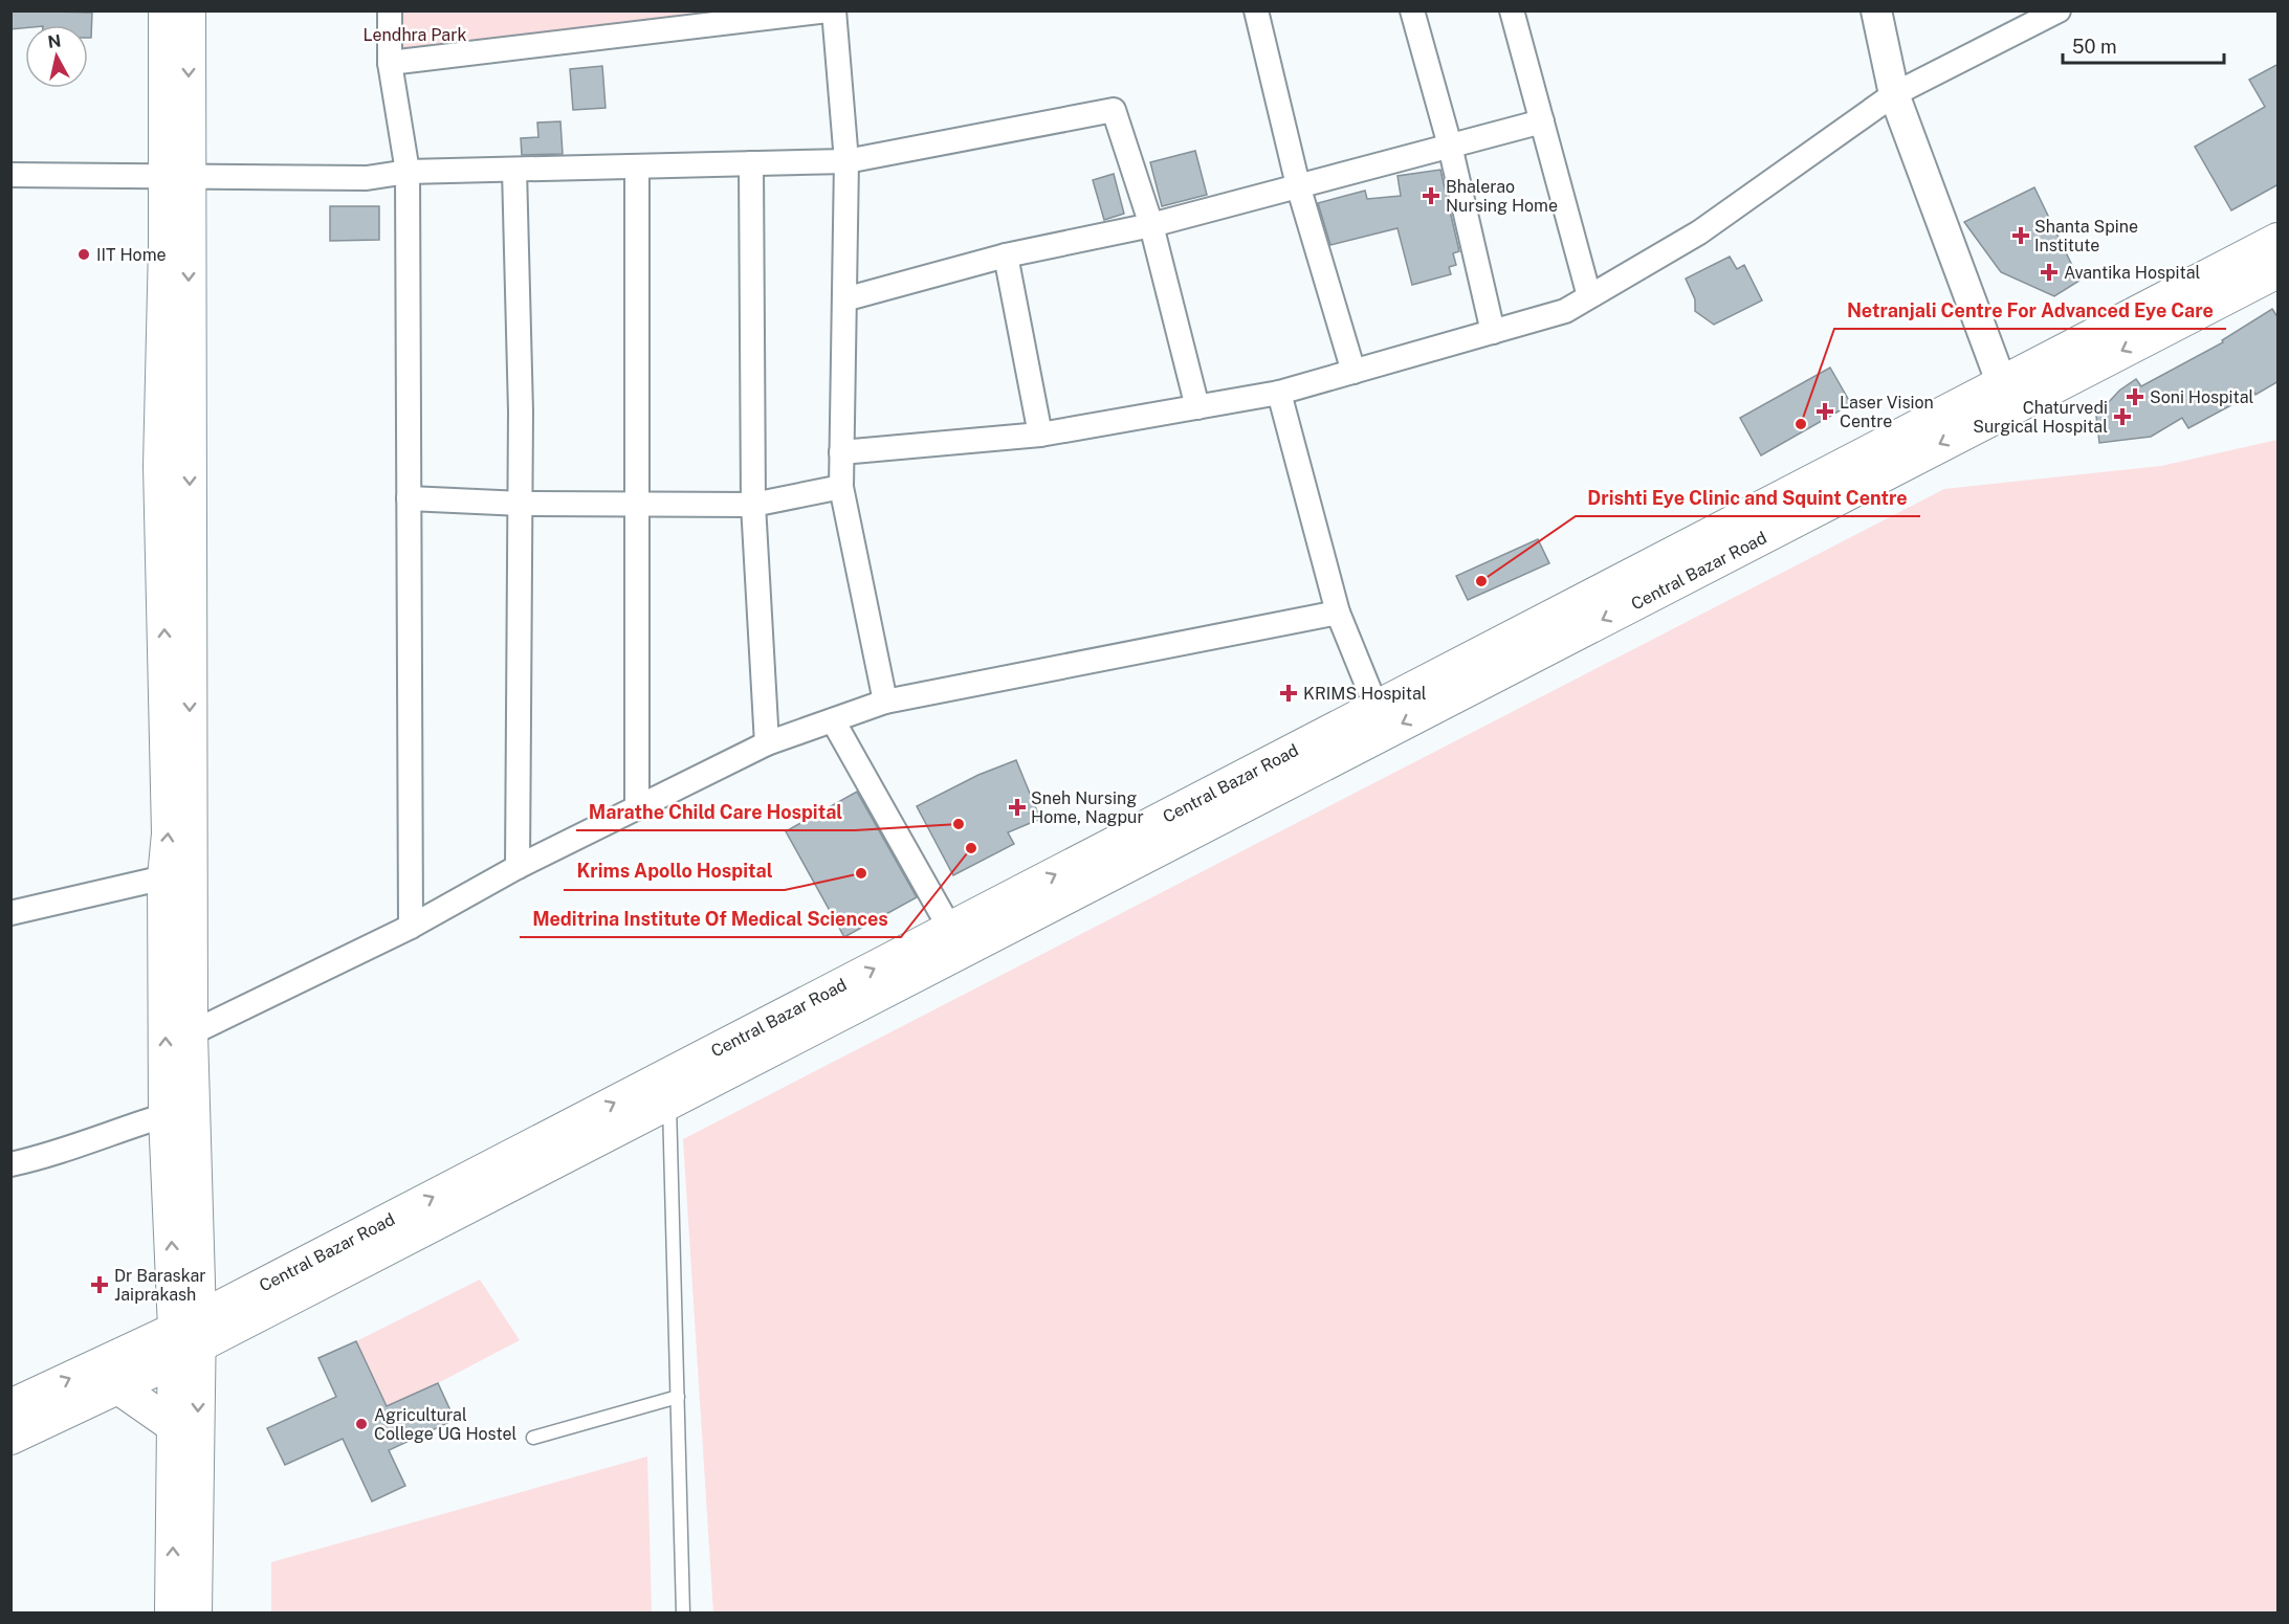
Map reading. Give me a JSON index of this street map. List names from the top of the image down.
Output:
{
  "streets": {
    "main road": ["Central Bazar Road"]
  },
  "parks": ["Lendhra Park"],
  "places": {
    "health": [
      "Bhalerao Nursing Home",
      "Shanta Spine Institute",
      "Avantika Hospital",
      "Soni Hospital",
      "Laser Vision Centre",
      "Chaturvedi Surgical Hospital",
      "KRIMS Hospital",
      "Sneh Nursing Home, Nagpur",
      "Dr Baraskar Jaiprakash"
    ],
    "other": [
      "IIT Home",
      "Netranjali Centre For Advanced Eye Care",
      "Drishti Eye Clinic and Squint Centre",
      "Marathe Child Care Hospital",
      "Meditrina Institute Of Medical Sciences",
      "Krims Apollo Hospital",
      "Agricultural College UG Hostel"
    ]
  },
  "scale_bar": "50 m",
  "north": "top"
}
